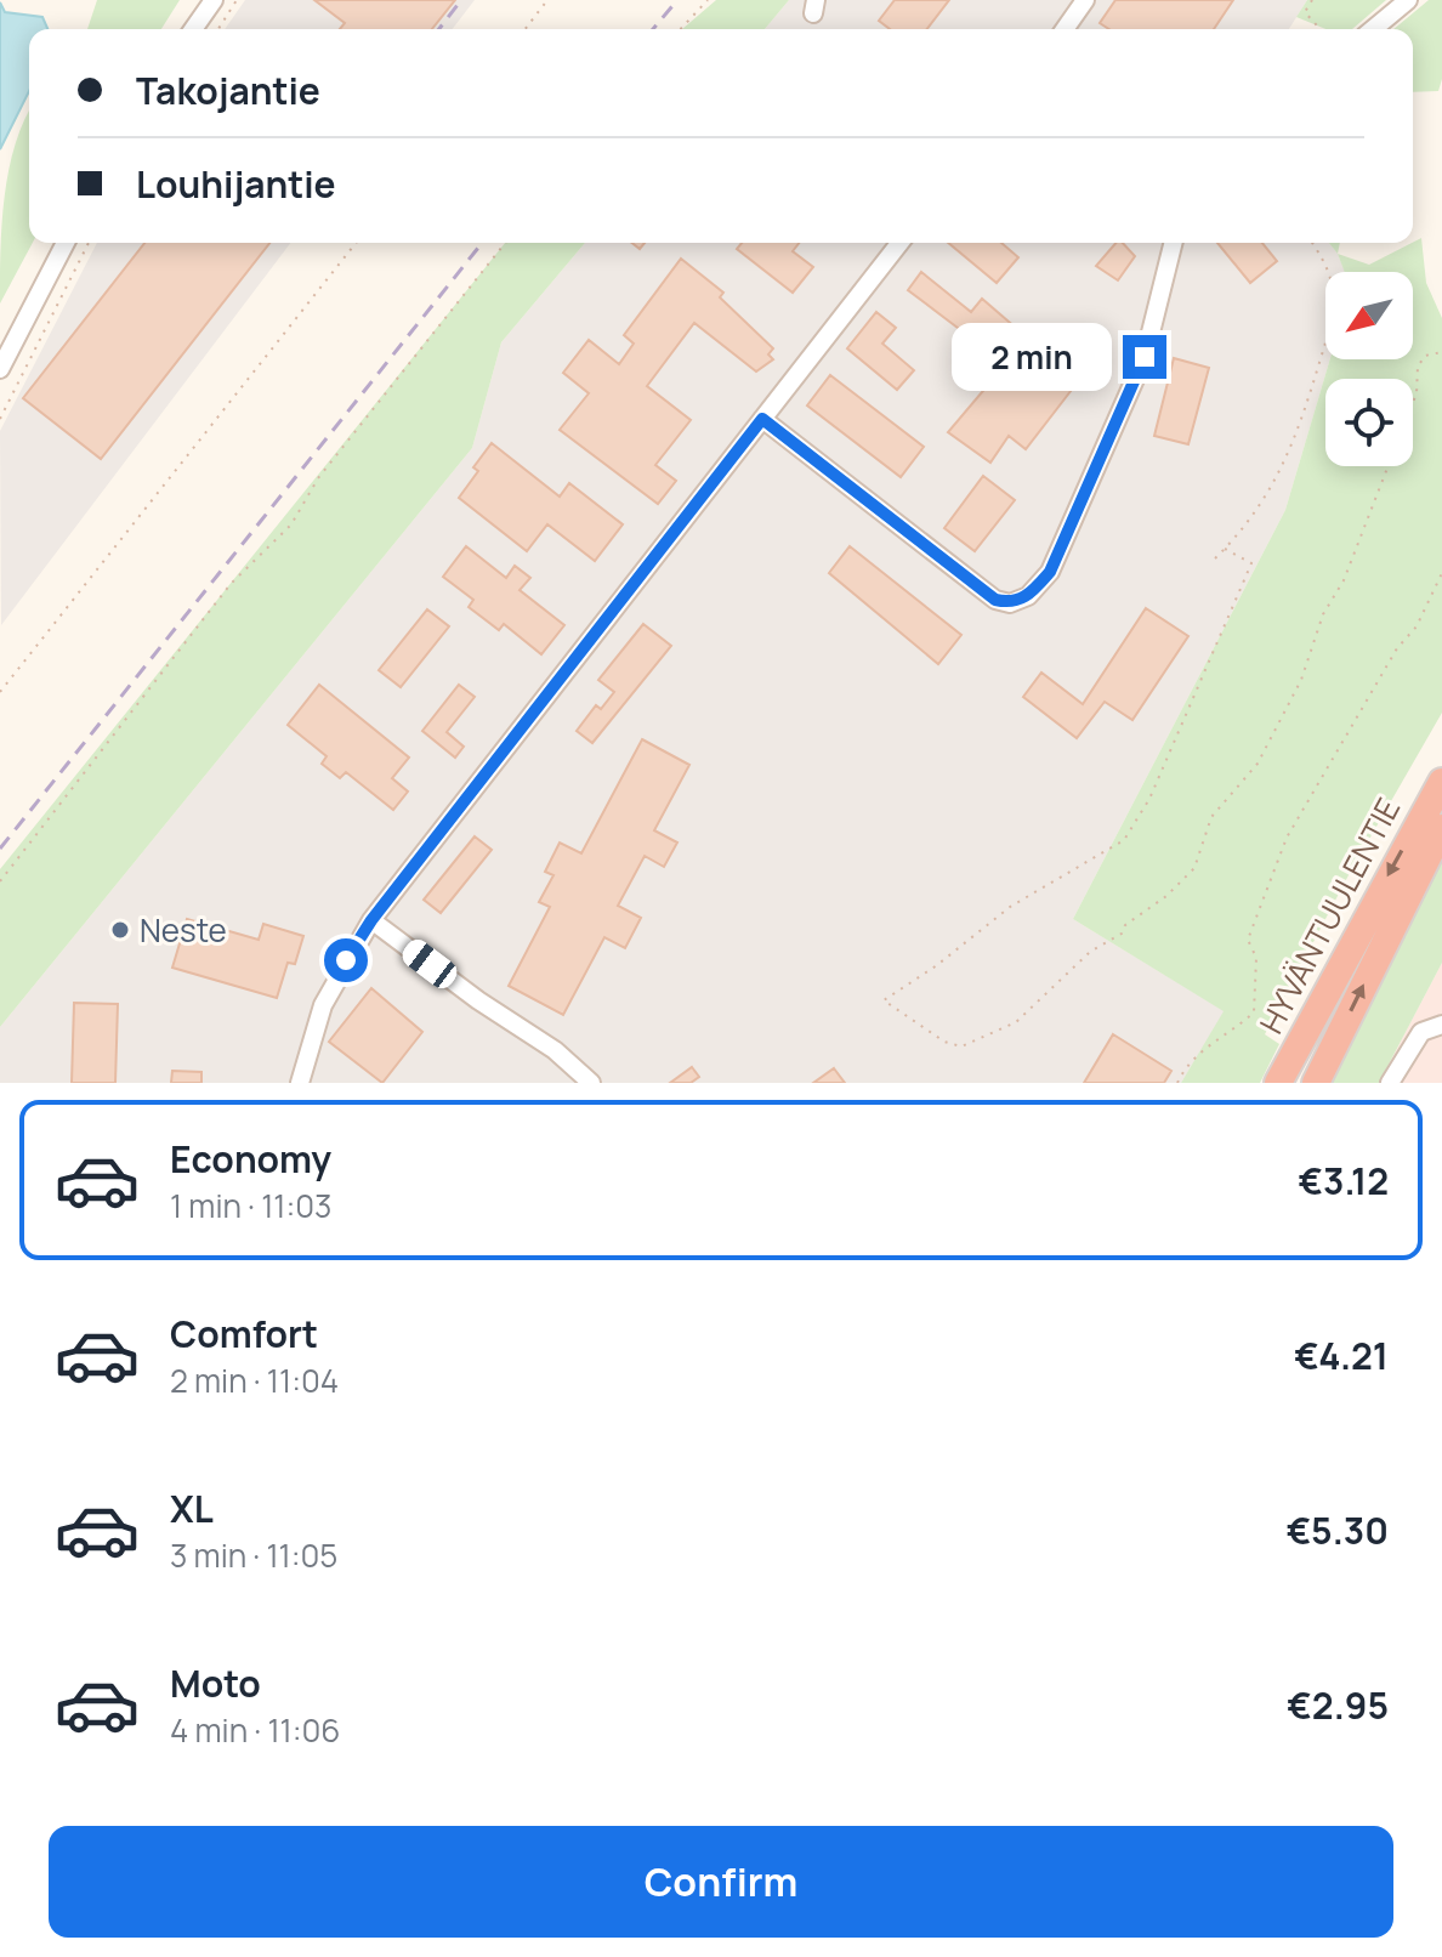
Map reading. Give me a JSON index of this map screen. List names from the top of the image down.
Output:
{
  "streets": {
    "highway": ["HYVÄNTUULENTIE"]
  },
  "places": ["Neste"],
  "north": "bottom left",
  "page": {
    "banner": ["Takojantie", "Louhijantie"],
    "bubble": "2 min",
    "list": [
      {
        "name": "Economy",
        "note": "1 min · 11:03",
        "value": "€3.12"
      },
      {
        "name": "Comfort",
        "note": "2 min · 11:04",
        "value": "€4.21"
      },
      {
        "name": "XL",
        "note": "3 min · 11:05",
        "value": "€5.30"
      },
      {
        "name": "Moto",
        "note": "4 min · 11:06",
        "value": "€2.95"
      }
    ],
    "buttons": "Confirm"
  }
}
